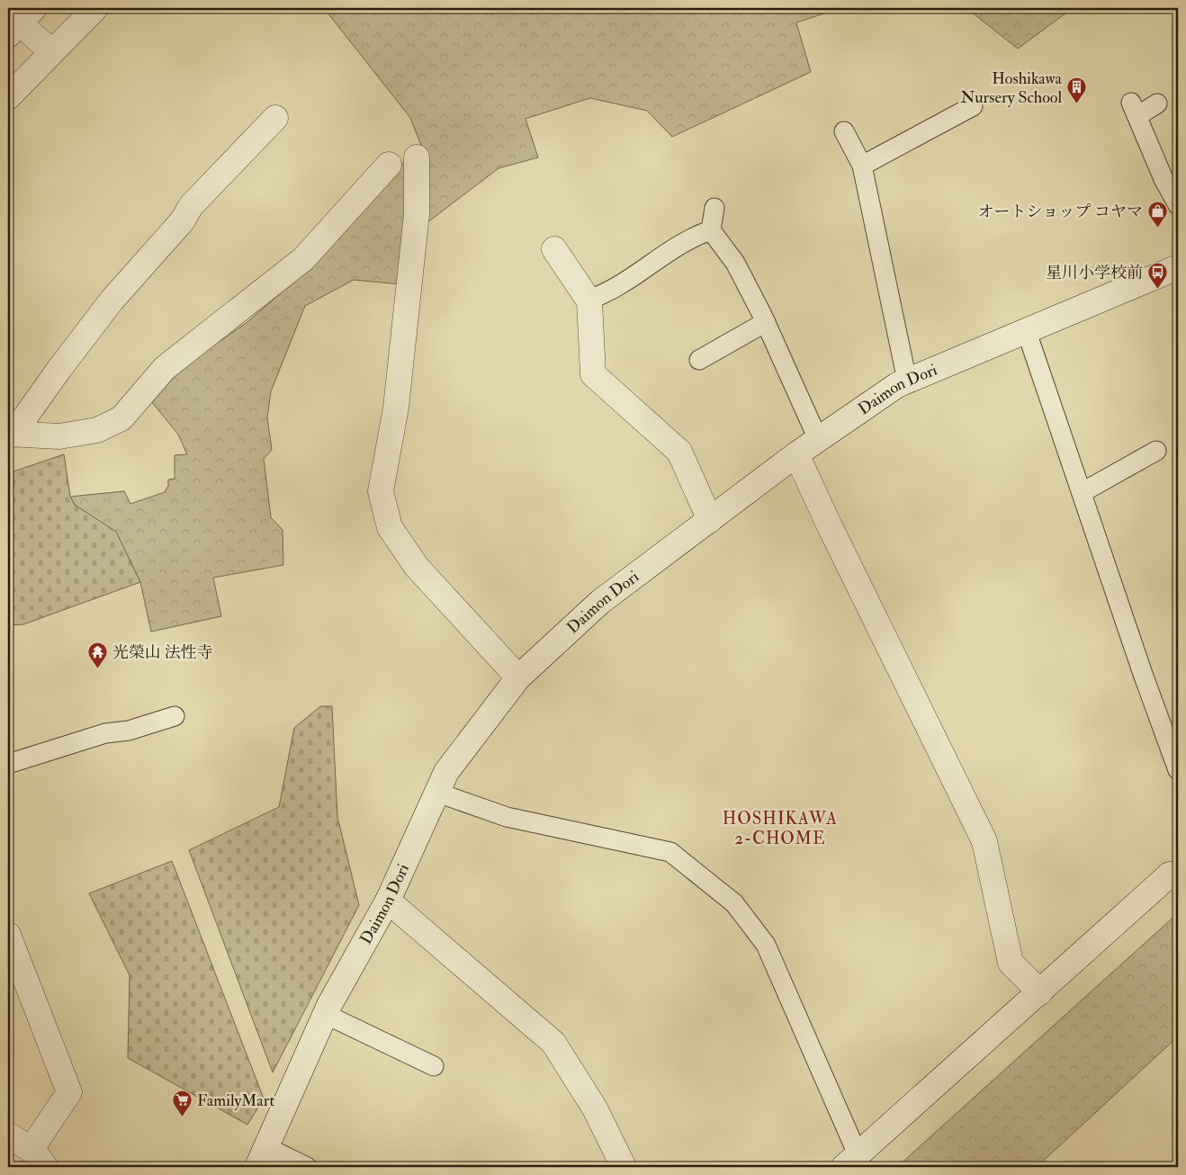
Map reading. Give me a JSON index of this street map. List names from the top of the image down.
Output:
{
  "streets": {
    "street": ["Daimon Dori"]
  },
  "districts": ["HOSHIKAWA 2-CHOME"],
  "places": {
    "building": ["Hoshikawa Nursery School"],
    "shop": ["オートショップ コヤマ"],
    "bus stop": ["星川小学校前"],
    "temple": ["光榮山 法性寺"],
    "supermarket": ["FamilyMart"]
  }
}
